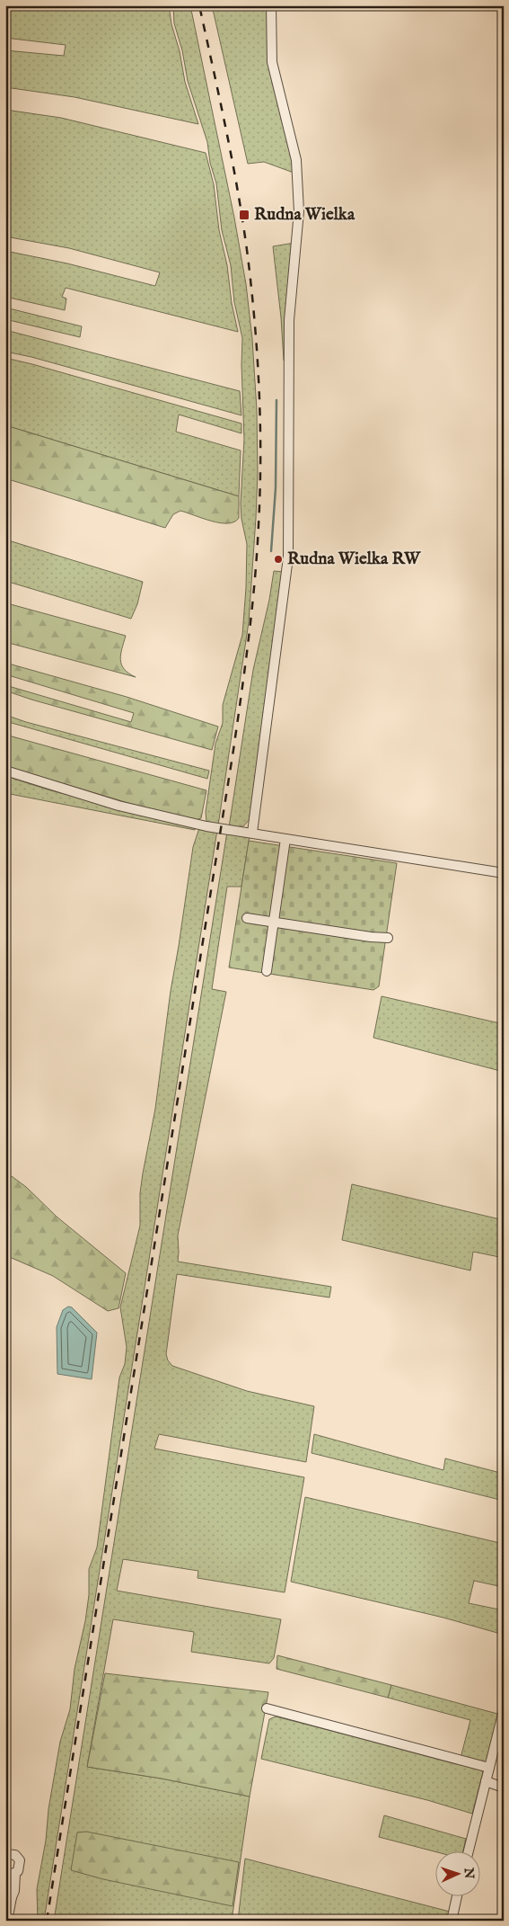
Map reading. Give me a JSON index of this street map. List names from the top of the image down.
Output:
{
  "places": {
    "transit": ["Rudna Wielka"],
    "other": ["Rudna Wielka RW"]
  },
  "north": "right"
}
